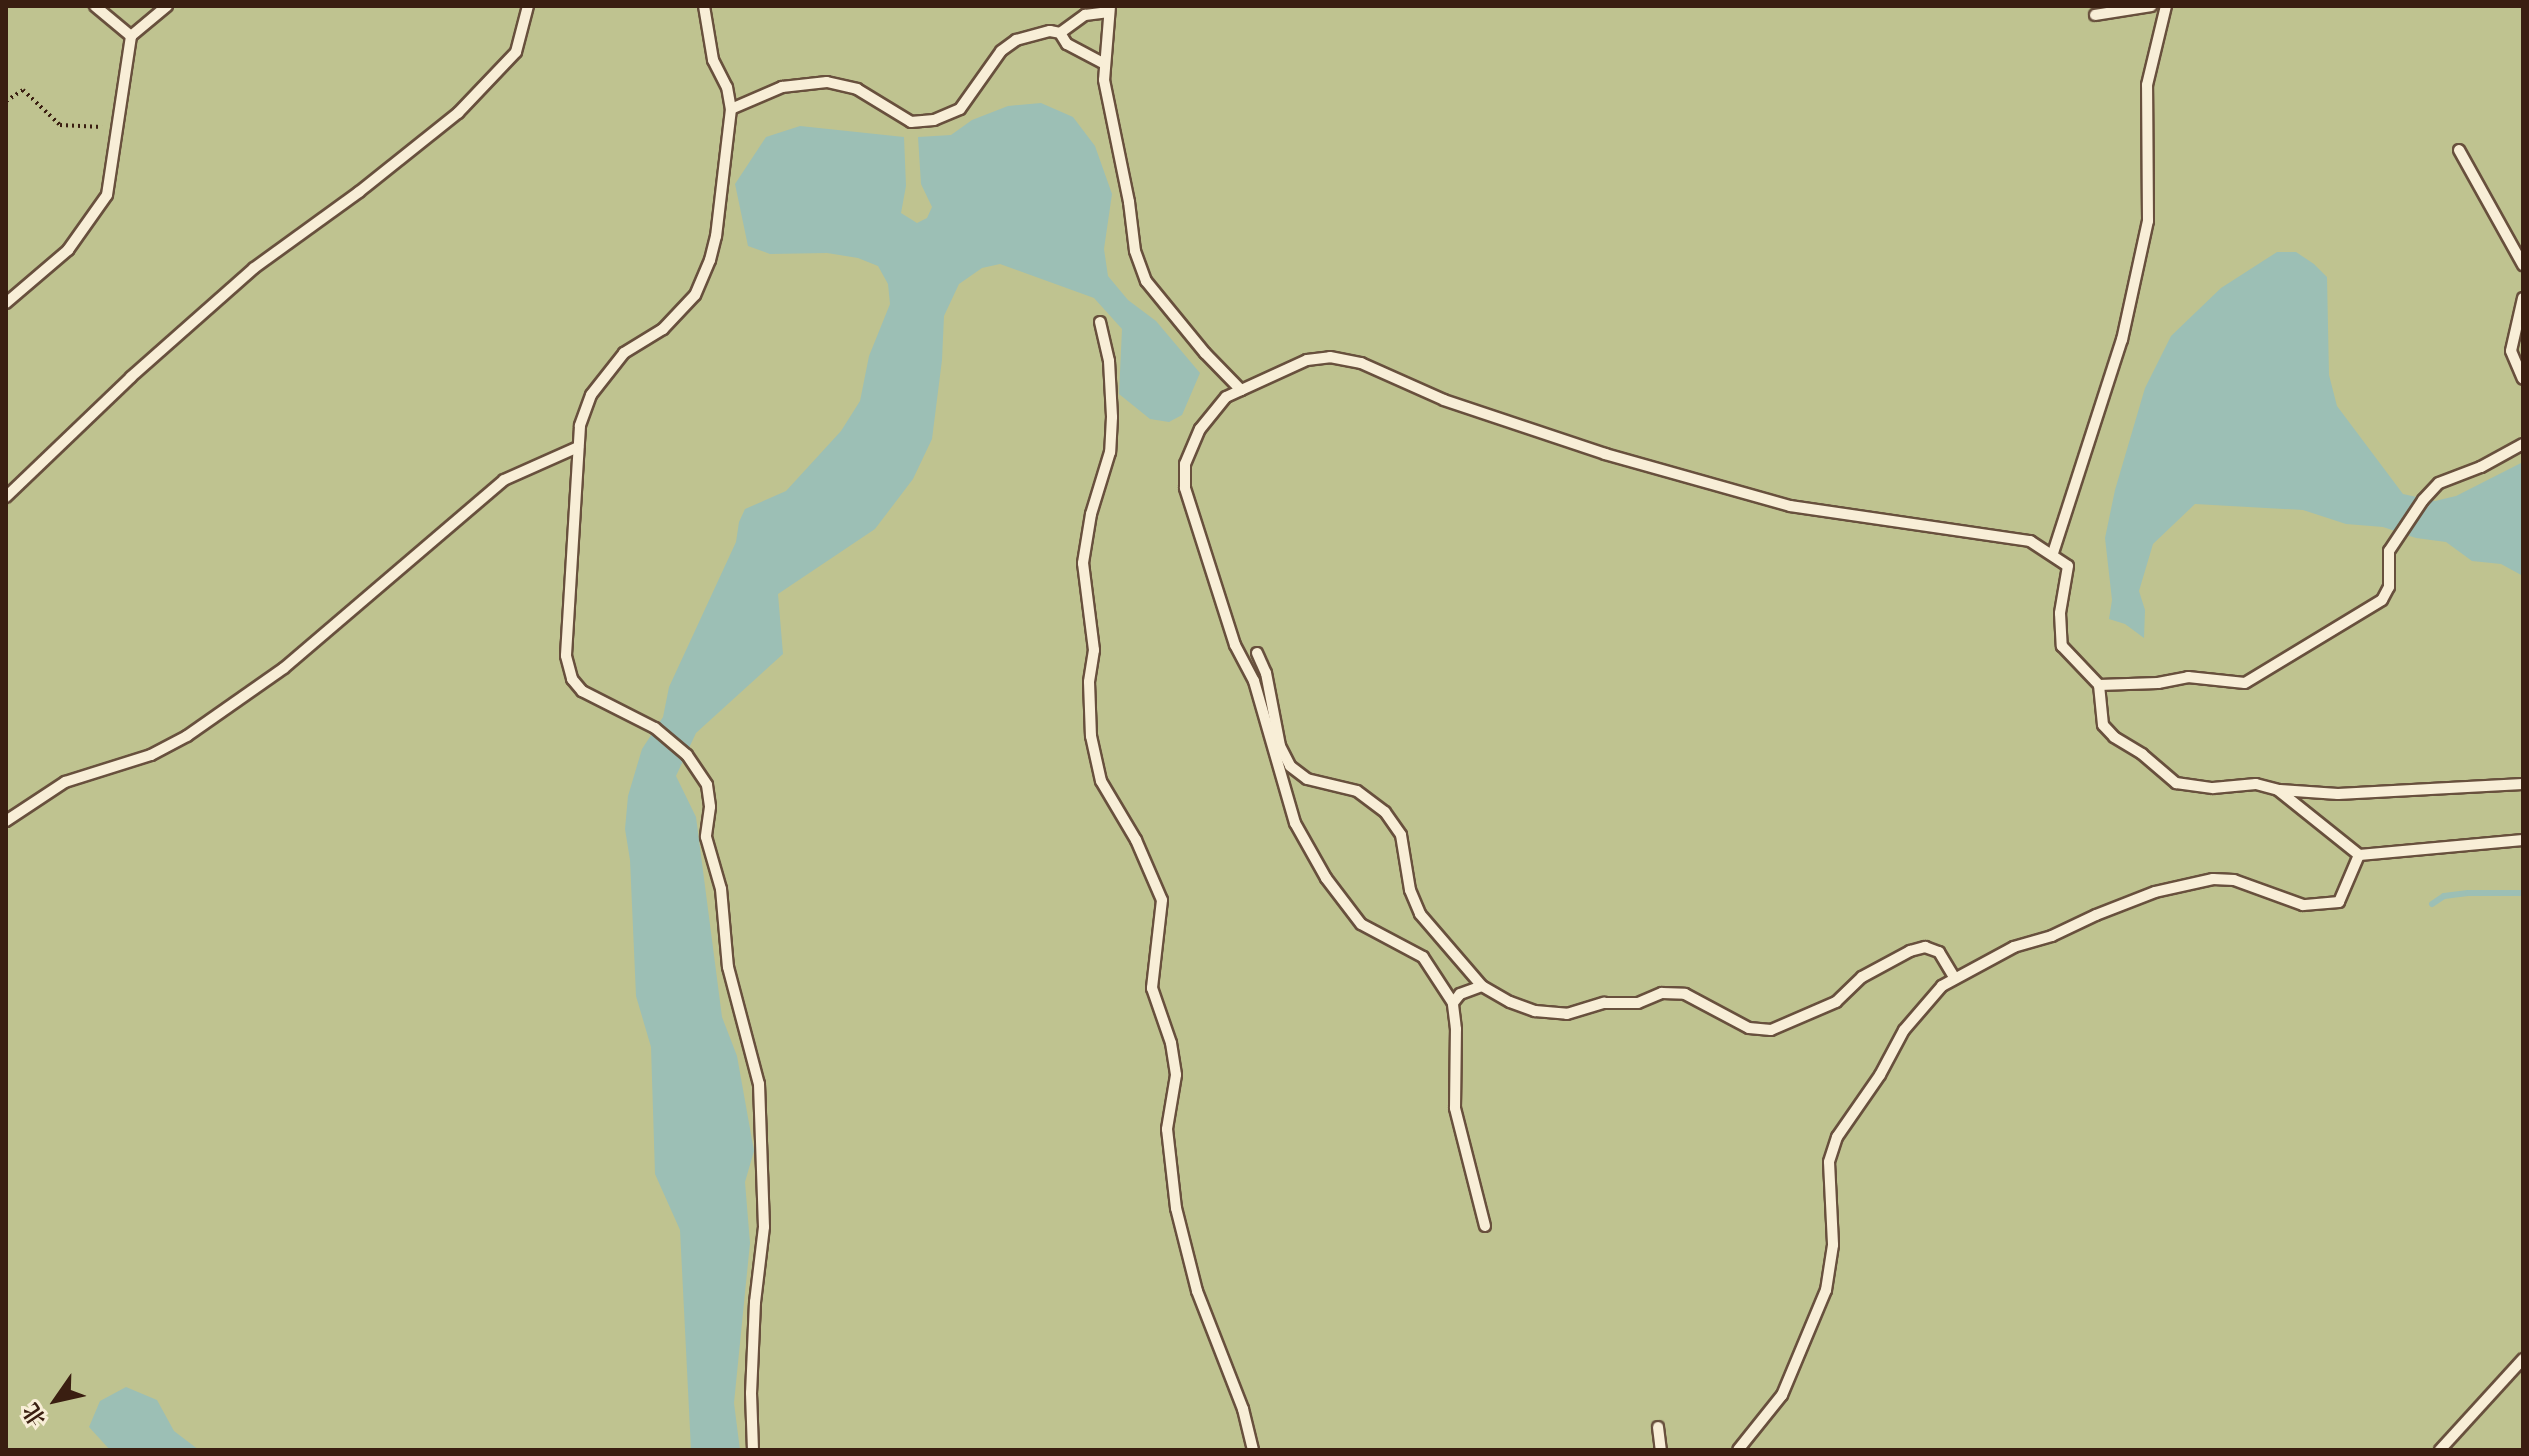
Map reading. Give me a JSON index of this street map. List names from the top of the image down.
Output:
{
  "north": "bottom left"
}
